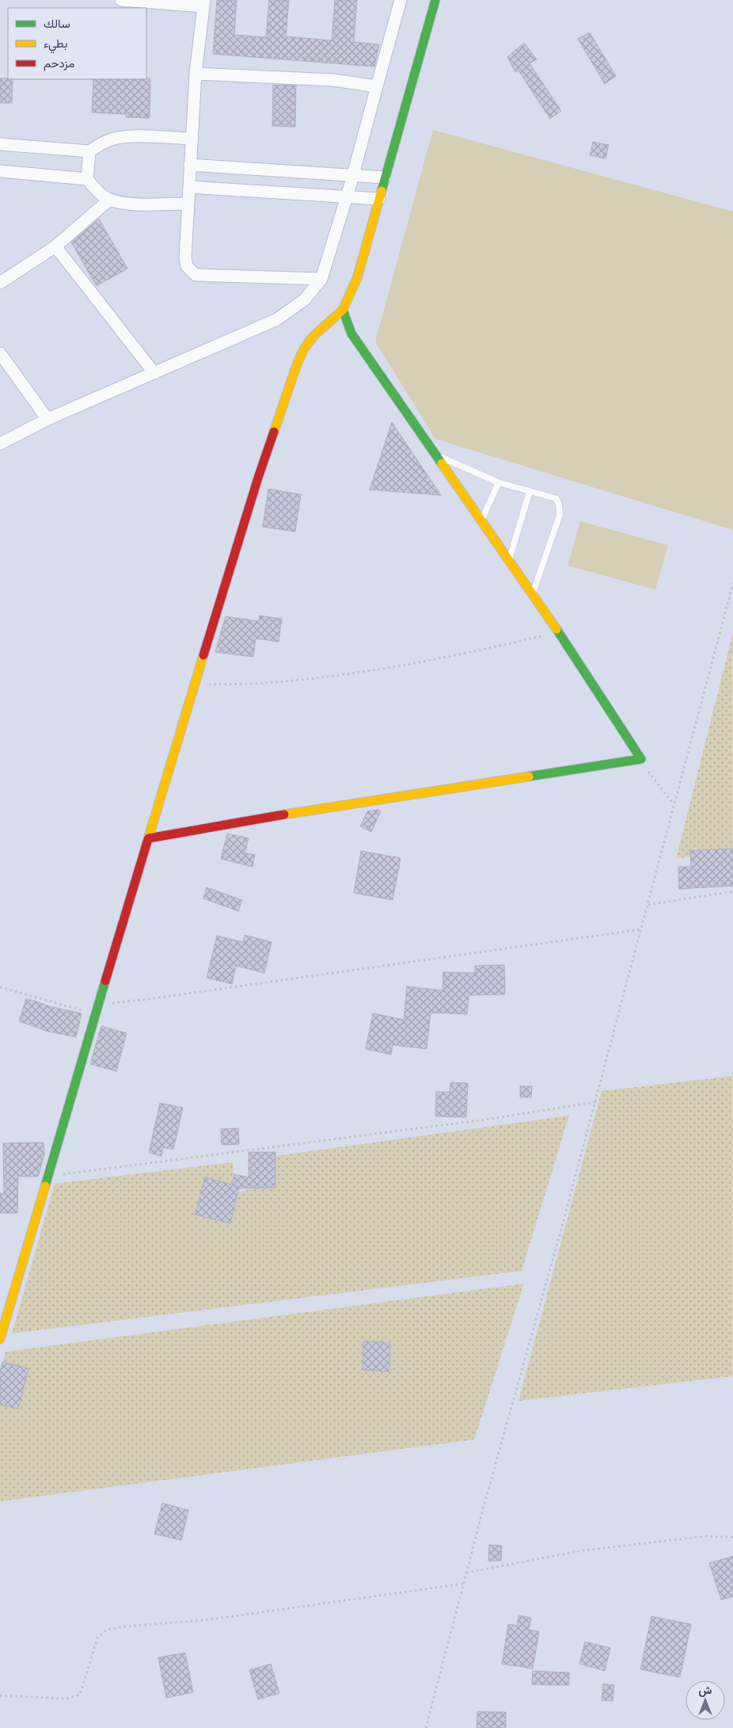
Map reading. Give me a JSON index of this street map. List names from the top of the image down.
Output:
{
  "legend": ["سالك", "بطيء", "مزدحم"],
  "north": "top"
}
